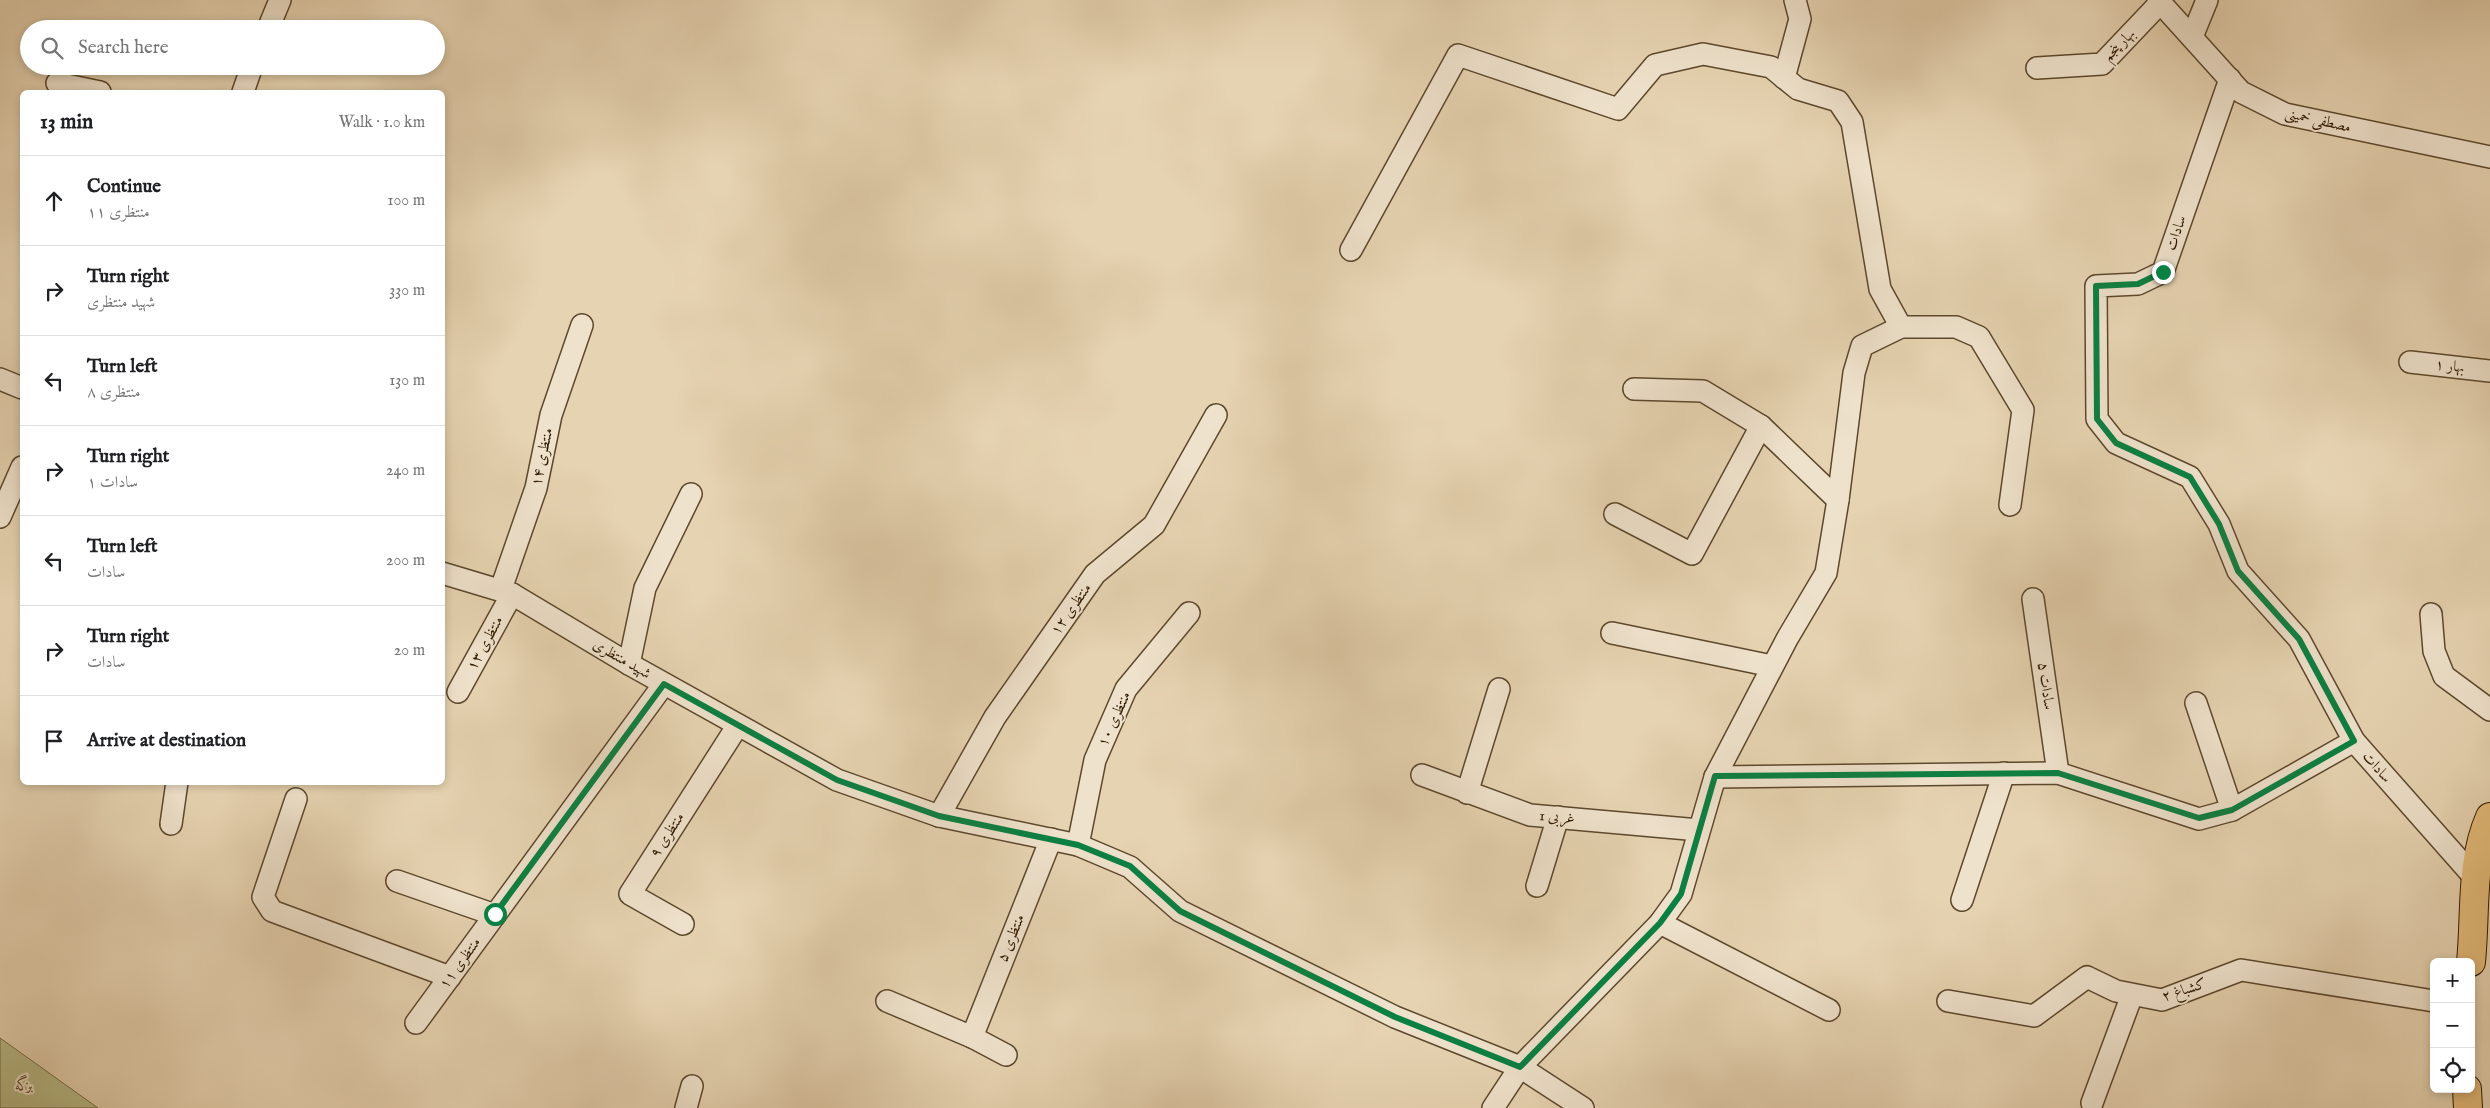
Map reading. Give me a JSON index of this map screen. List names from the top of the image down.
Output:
{
  "streets": {
    "street": [
      "بهار پنجم",
      "مصطفی خمینی",
      "سادات",
      "بهار ۱",
      "منتظری ۱۴",
      "منتظری ۱۲",
      "منتظری ۱۳",
      "شهید منتظری",
      "سادات ۵",
      "منتظری ۱۰",
      "غربی 1",
      "منتظری ۹",
      "منتظری ۵",
      "منتظری ۱۱",
      "کشباغ ۲"
    ]
  },
  "crossings": [
    ["بهار پنجم", "مصطفی خمینی"],
    ["مصطفی خمینی", "سادات"],
    ["منتظری ۱۴", "منتظری ۱۳"],
    ["منتظری ۱۴", "شهید منتظری"],
    ["منتظری ۱۲", "شهید منتظری"],
    ["منتظری ۱۳", "شهید منتظری"],
    ["شهید منتظری", "منتظری ۱۰"],
    ["شهید منتظری", "منتظری ۹"],
    ["شهید منتظری", "منتظری ۵"],
    ["شهید منتظری", "منتظری ۱۱"]
  ],
  "parks": ["بزگه"],
  "page": {
    "search": "Search here",
    "heading": ["13 min", "Walk · 1.0 km"],
    "list": [
      ["Continue", "منتظری ۱۱", "100 m"],
      ["Turn right", "شهید منتظری", "330 m"],
      ["Turn left", "منتظری ۸", "130 m"],
      ["Turn right", "سادات ۱", "240 m"],
      ["Turn left", "سادات", "200 m"],
      ["Turn right", "سادات", "20 m"],
      "Arrive at destination"
    ],
    "map_buttons": ["+", "−"]
  }
}
